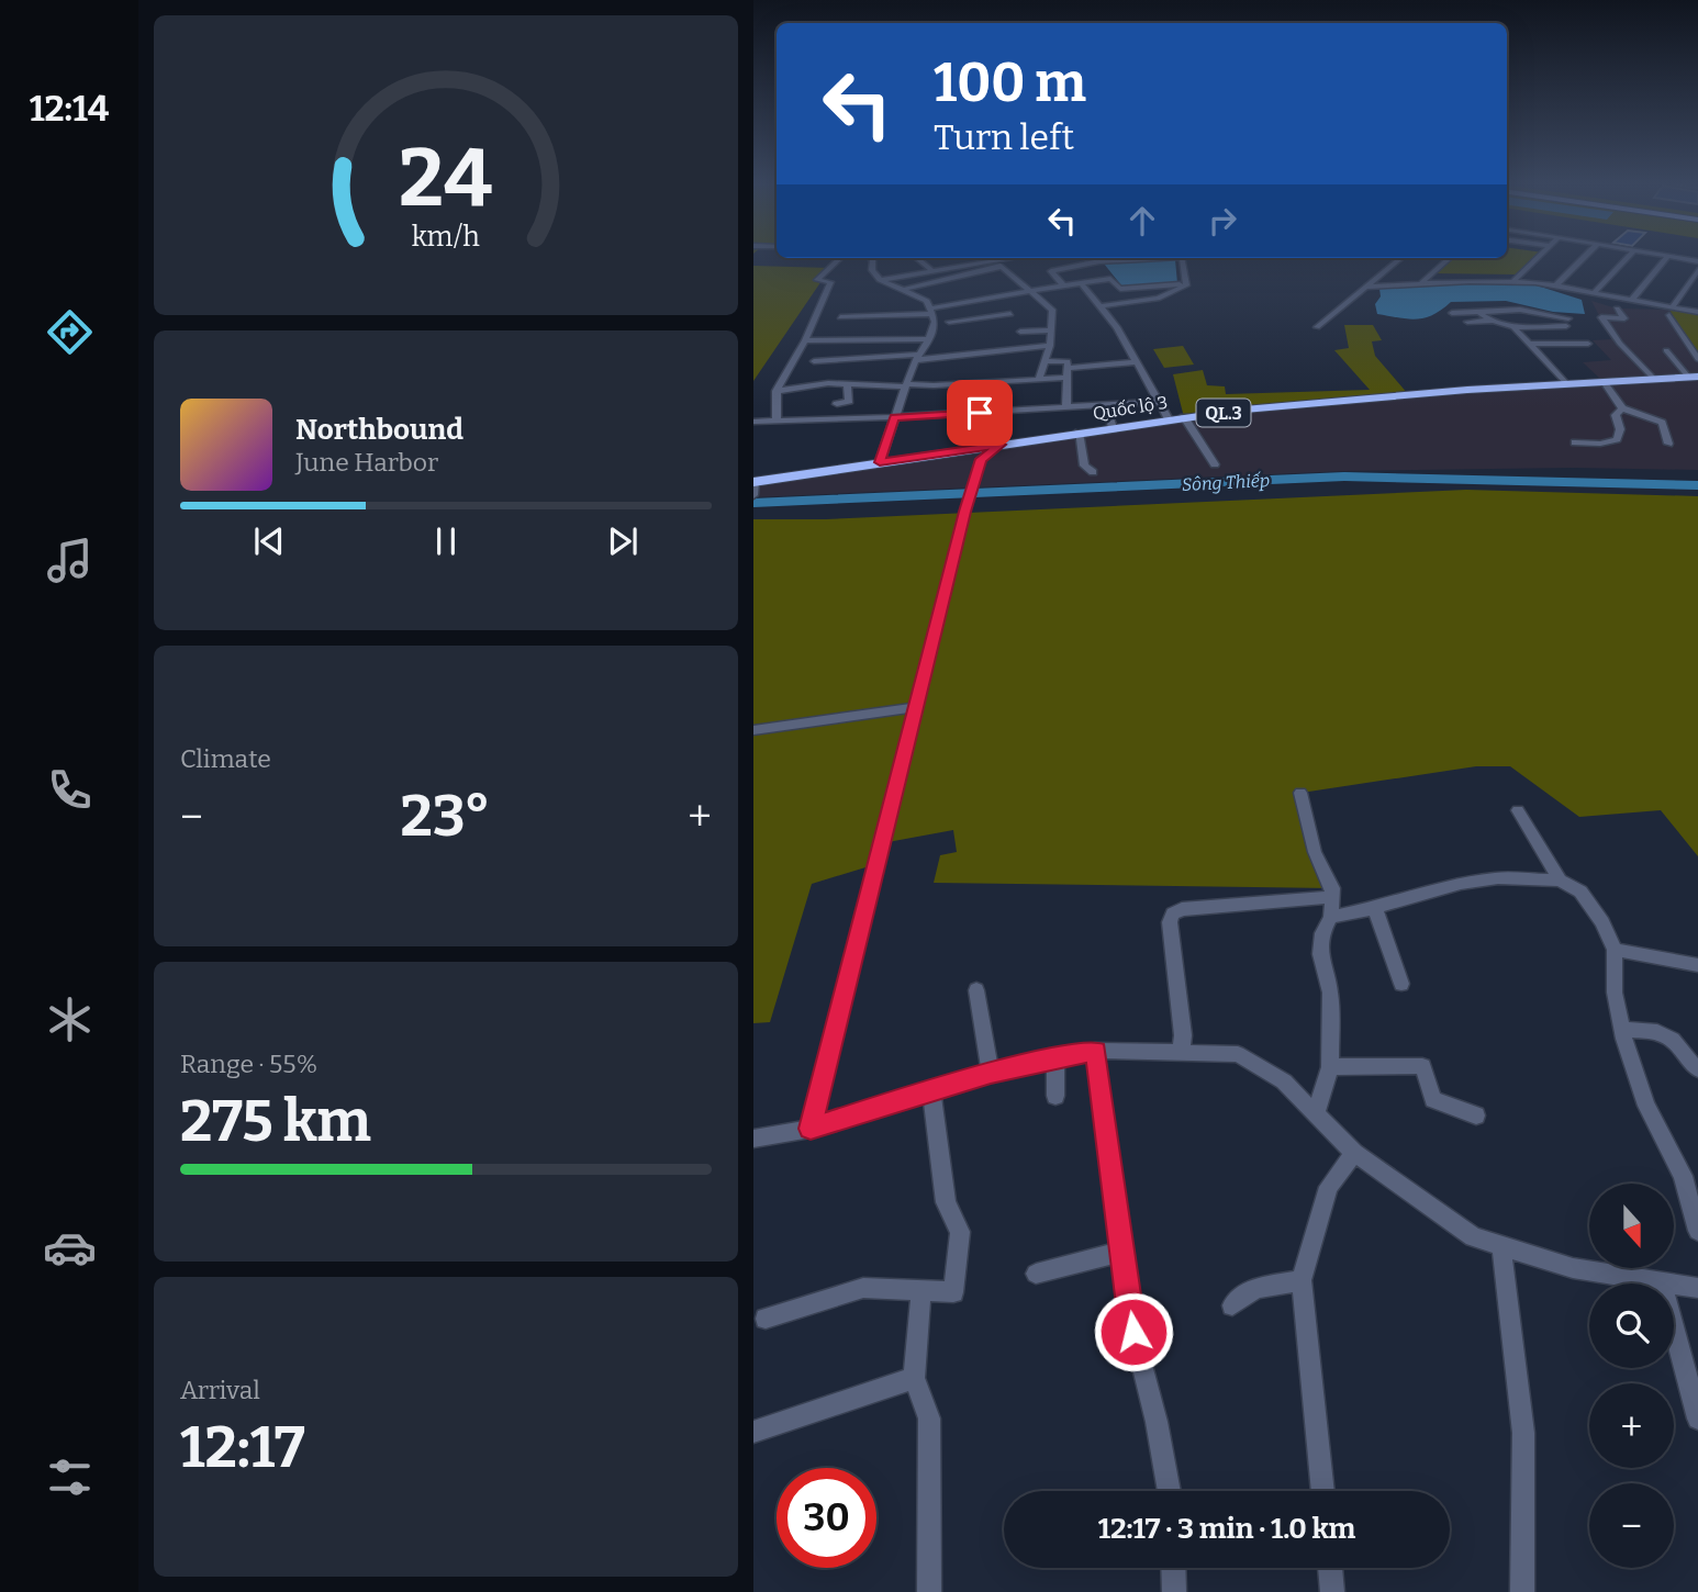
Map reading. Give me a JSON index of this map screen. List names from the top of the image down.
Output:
{
  "streets": {
    "highway": ["Quốc lộ 3", "QL.3"]
  },
  "water": ["Sông Thiếp"],
  "north": "bottom",
  "page": {
    "tabs": "12:14",
    "turn": ["100 m", "Turn left"],
    "song": ["Northbound", "June Harbor"],
    "tile": [
      "Climate",
      ["Range · 55%", "275 km"],
      ["Arrival", "12:17"]
    ],
    "heat": ["−", "23°", "+"],
    "map_buttons": ["+", "−"],
    "limit": "30",
    "trip": "12:17 · 3 min · 1.0 km",
    "gauge": ["24", "km/h"]
  }
}
